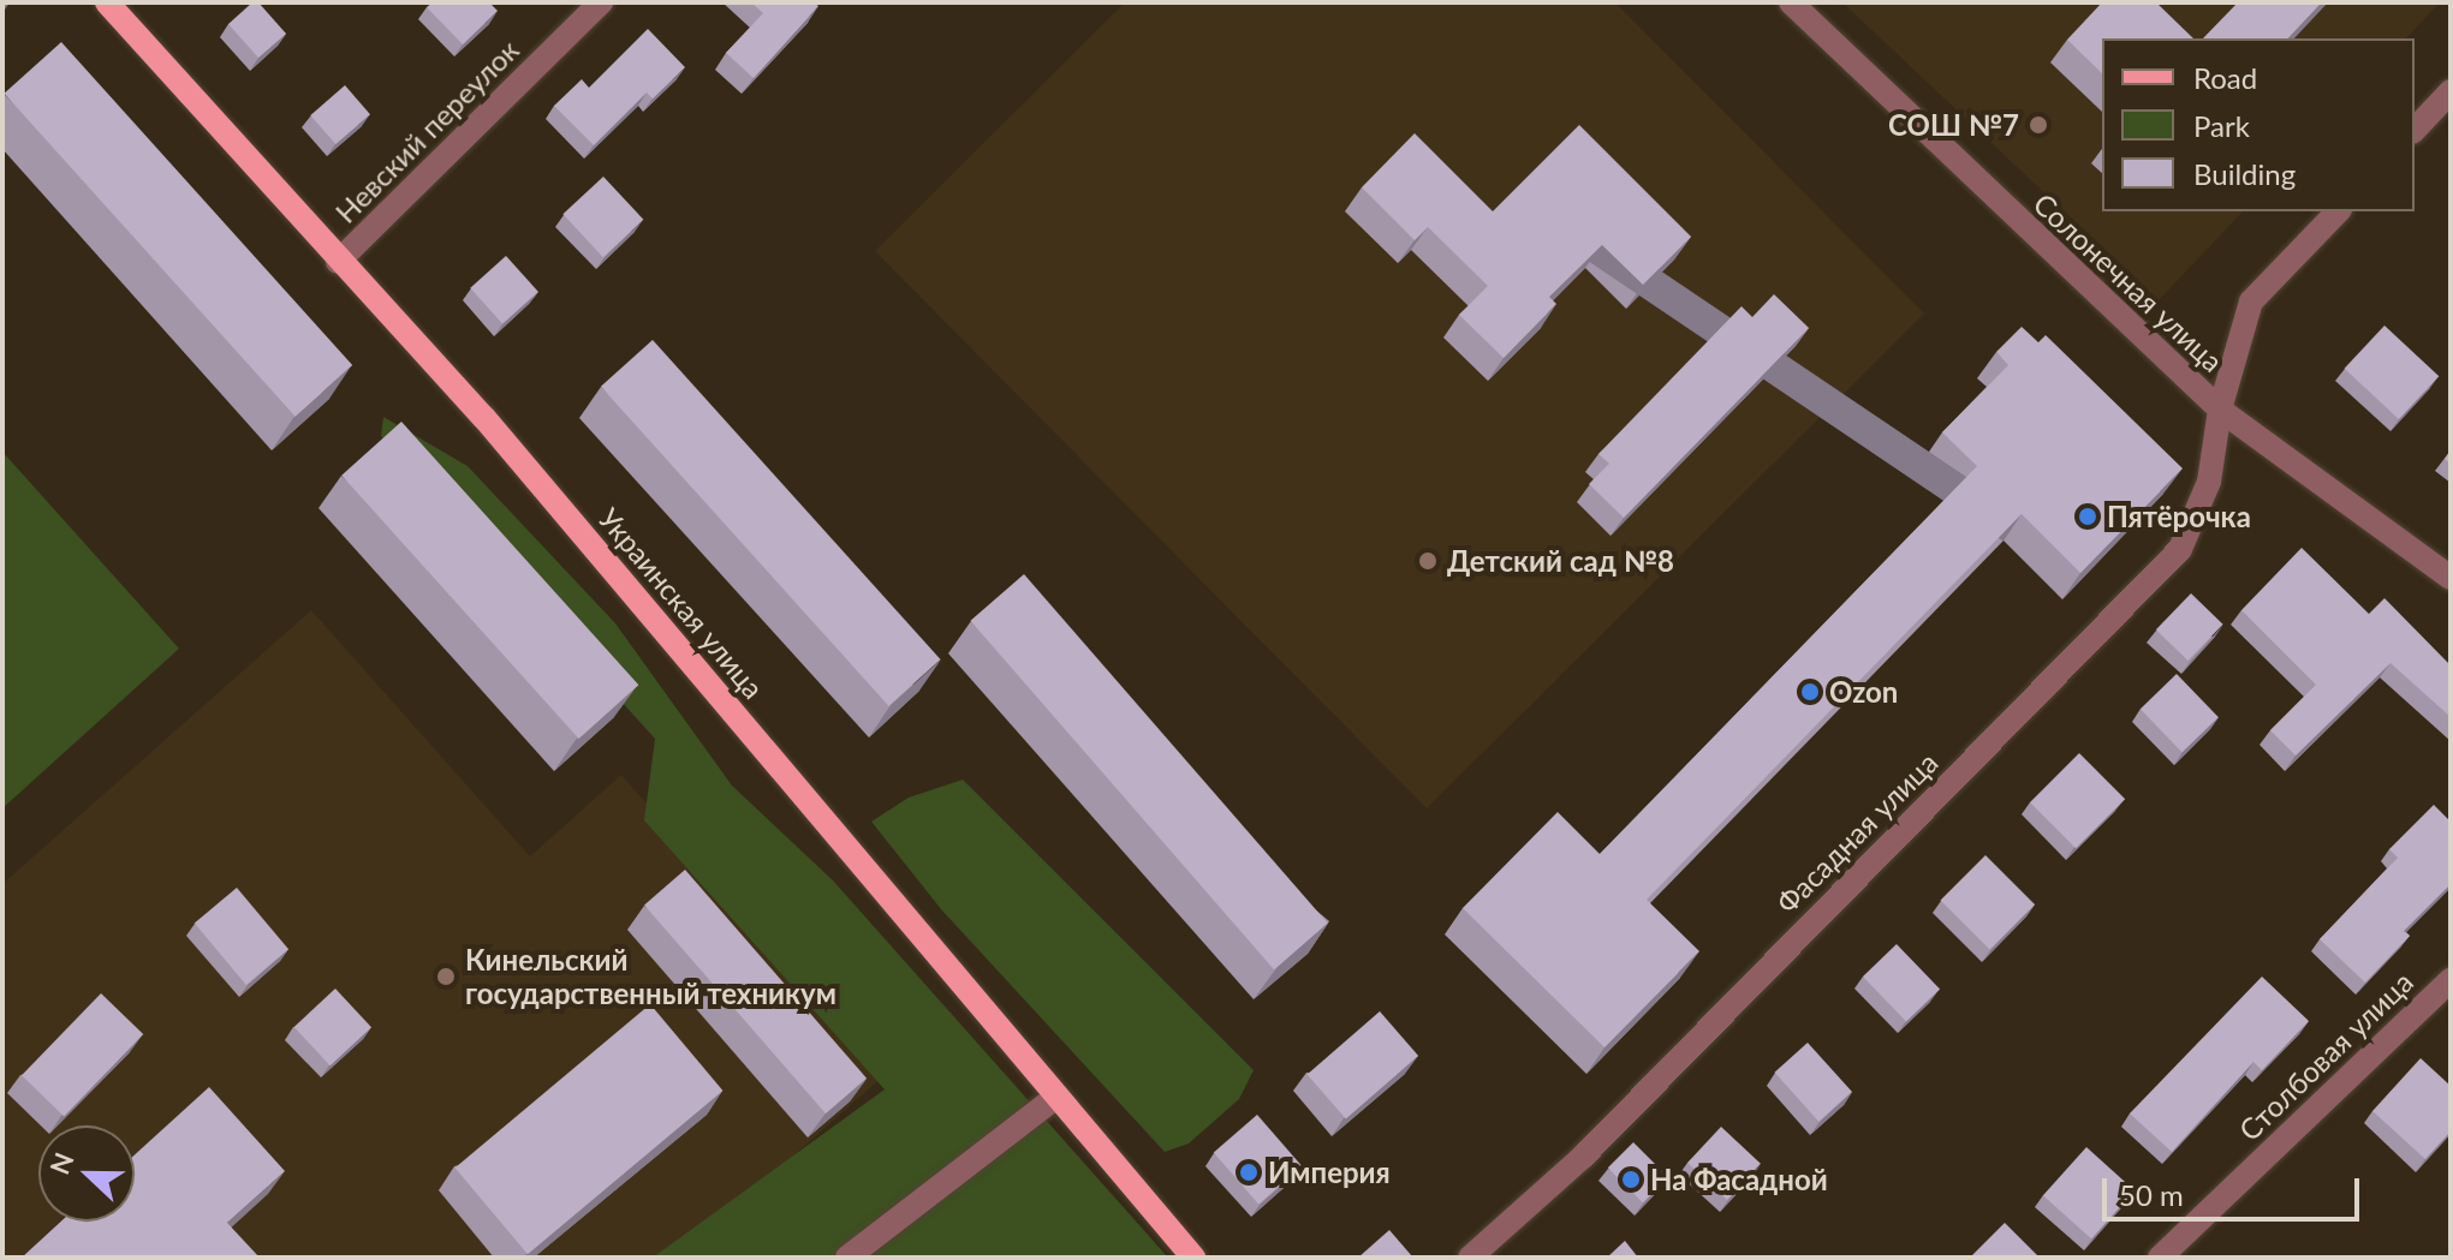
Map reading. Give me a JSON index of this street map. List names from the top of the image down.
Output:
{
  "streets": {
    "main road": ["Украинская улица"],
    "street": [
      "Невский переулок",
      "Солонечная улица",
      "Фасадная улица",
      "Столбовая улица"
    ]
  },
  "crossings": [
    ["Невский переулок", "Украинская улица"],
    ["Солонечная улица", "Фасадная улица"]
  ],
  "places": [
    "СОШ №7",
    "Пятёрочка",
    "Детский сад №8",
    "Ozon",
    "Кинельский государственный техникум",
    "Империя",
    "На Фасадной"
  ],
  "legend": ["Road", "Park", "Building"],
  "scale_bar": "50 m",
  "north": "left"
}
